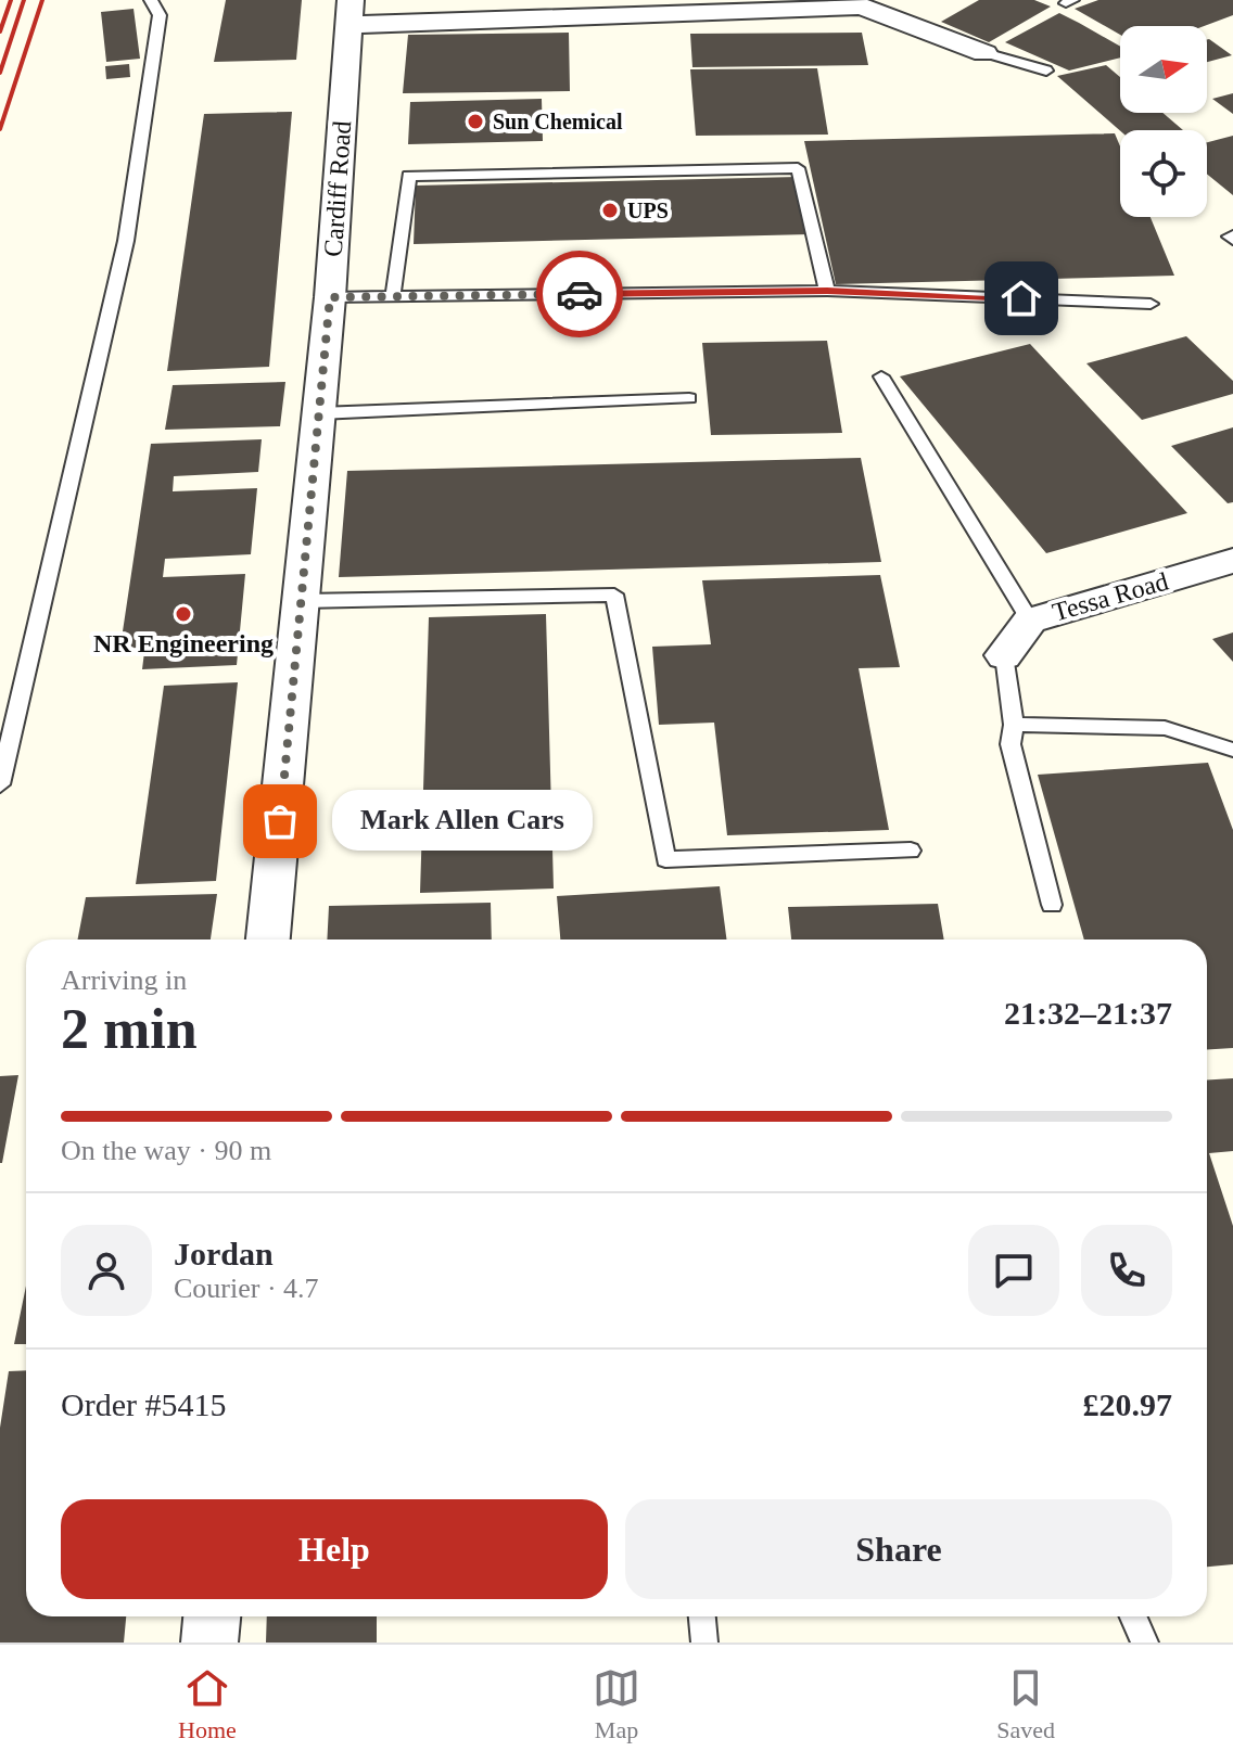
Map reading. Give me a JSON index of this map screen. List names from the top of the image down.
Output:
{
  "streets": {
    "street": ["Cardiff Road", "Tessa Road"]
  },
  "places": [
    "Sun Chemical",
    "UPS",
    "NR Engineering",
    "Mark Allen Cars"
  ],
  "north": "right",
  "page": {
    "bubble": "Mark Allen Cars",
    "heading": ["2 min", "Arriving in", "21:32–21:37"],
    "panel": [
      "Jordan",
      "Courier · 4.7",
      "Order #5415",
      "£20.97"
    ],
    "bar": "On the way · 90 m",
    "buttons": ["Help", "Share"],
    "tabs": ["Home", "Map", "Saved"]
  }
}
